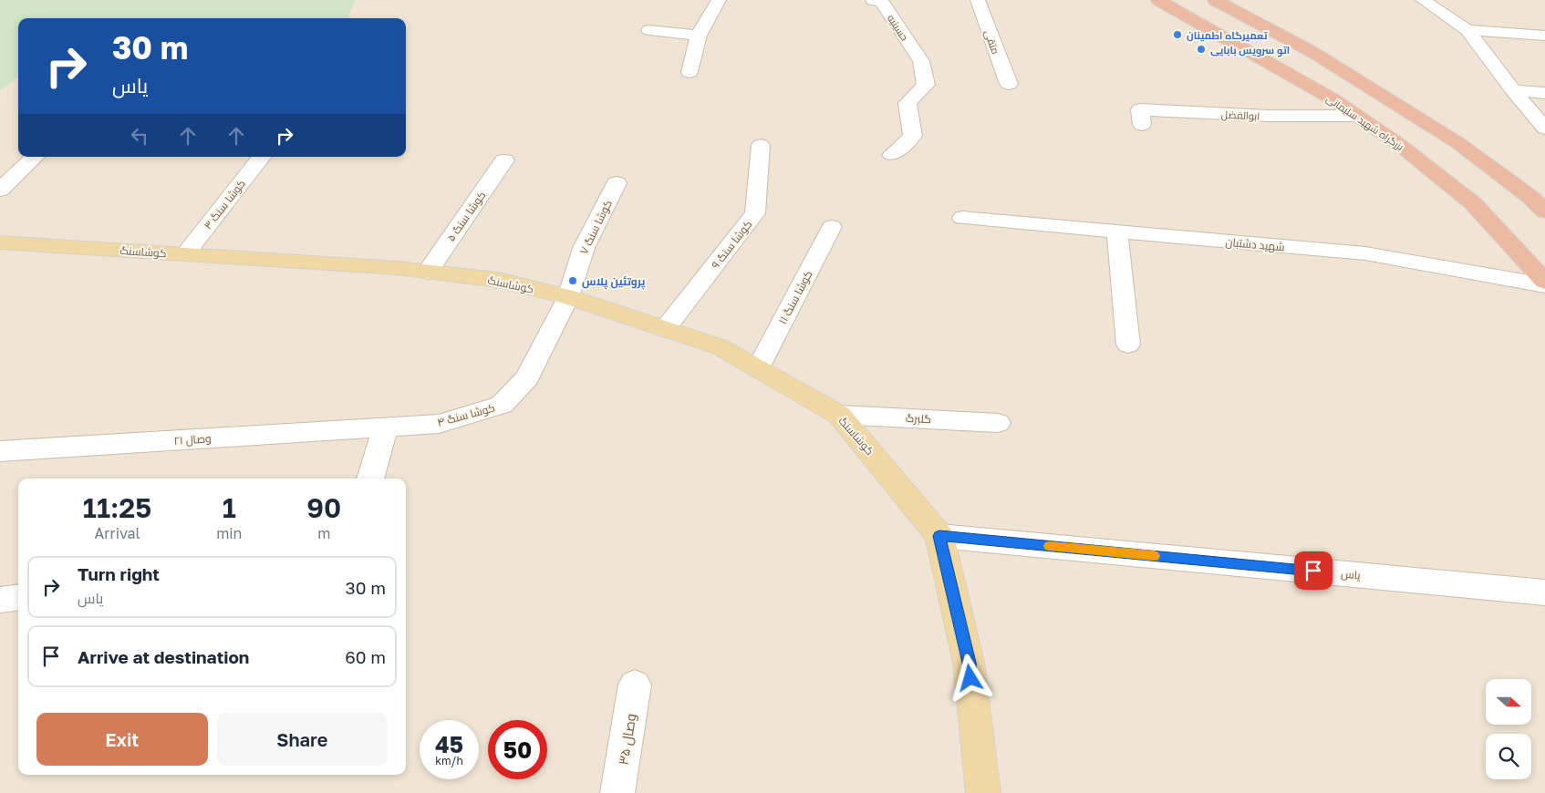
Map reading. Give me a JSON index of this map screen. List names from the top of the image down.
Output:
{
  "streets": {
    "highway": ["بزرگراه شهید سلیمانی"],
    "main road": ["کوشاسنگ"],
    "street": [
      "حسینیه",
      "متقی",
      "ابوالفضل",
      "کوشا سنگ ۳",
      "کوشا سنگ ۵",
      "کوشا سنگ ۷",
      "کوشا سنگ ۹",
      "شهید دشتبان",
      "۱۱ کوشا سنگ",
      "کوشا سنگ ۴",
      "گلبرگ",
      "وصال ۲۱",
      "یاس",
      "وصال ۳۵"
    ]
  },
  "crossings": [
    ["ابوالفضل", "بزرگراه شهید سلیمانی"],
    ["بزرگراه شهید سلیمانی", "شهید دشتبان"],
    ["کوشا سنگ ۳", "کوشاسنگ"],
    ["کوشا سنگ ۵", "کوشاسنگ"],
    ["کوشا سنگ ۷", "کوشاسنگ"],
    ["کوشا سنگ ۷", "کوشا سنگ ۴"],
    ["کوشا سنگ ۹", "کوشاسنگ"],
    ["کوشاسنگ", "۱۱ کوشا سنگ"],
    ["کوشاسنگ", "کوشا سنگ ۴"],
    ["کوشاسنگ", "گلبرگ"],
    ["کوشاسنگ", "یاس"],
    ["کوشا سنگ ۴", "وصال ۲۱"]
  ],
  "places": ["تعمیرگاه اطمینان", "اتو سرویس بابایی", "پروتئین پلاس"],
  "north": "right",
  "page": {
    "turn": ["30 m", "یاس"],
    "eta": [
      "11:25",
      "Arrival",
      "1",
      "min",
      "90",
      "m"
    ],
    "list": [
      {
        "name": "Turn right",
        "note": "یاس",
        "value": "30 m"
      },
      {
        "name": "Arrive at destination",
        "value": "60 m"
      }
    ],
    "buttons": ["Exit", "Share"],
    "speed": "45 km/h",
    "limit": "50"
  }
}
